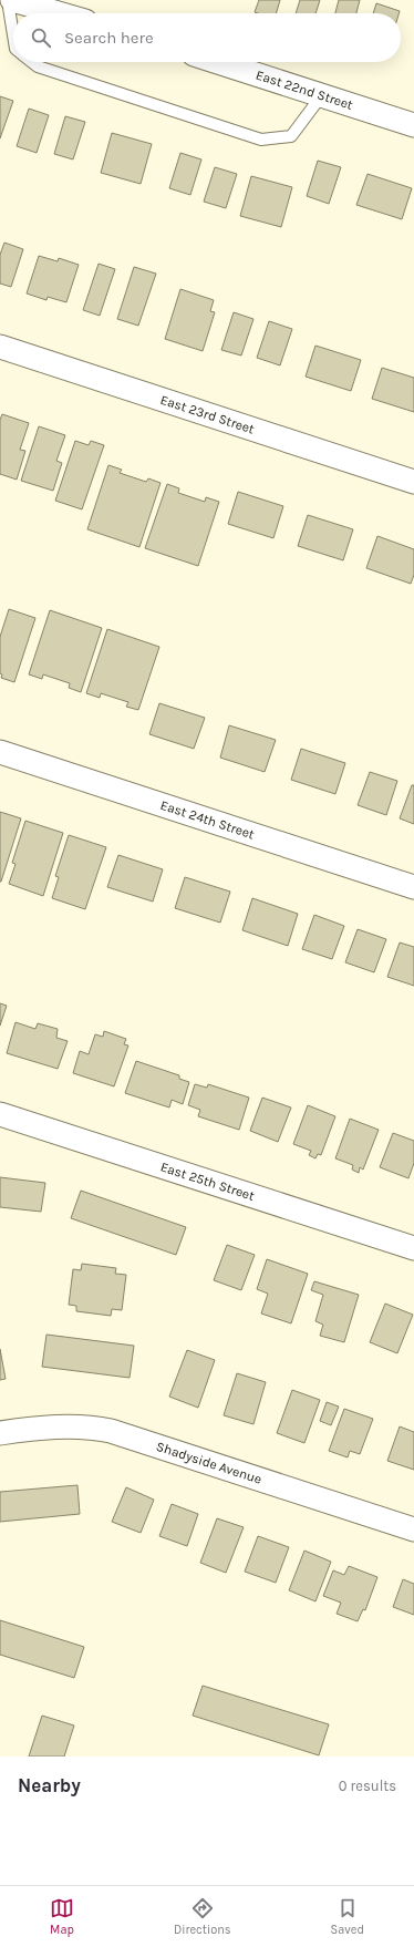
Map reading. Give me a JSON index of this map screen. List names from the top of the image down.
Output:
{
  "streets": {
    "street": [
      "East 22nd Street",
      "East 23rd Street",
      "East 24th Street",
      "East 25th Street",
      "Shadyside Avenue"
    ]
  },
  "page": {
    "search": "Search here",
    "heading": ["Nearby", "0 results"],
    "nav": ["Map", "Directions", "Saved"]
  }
}
